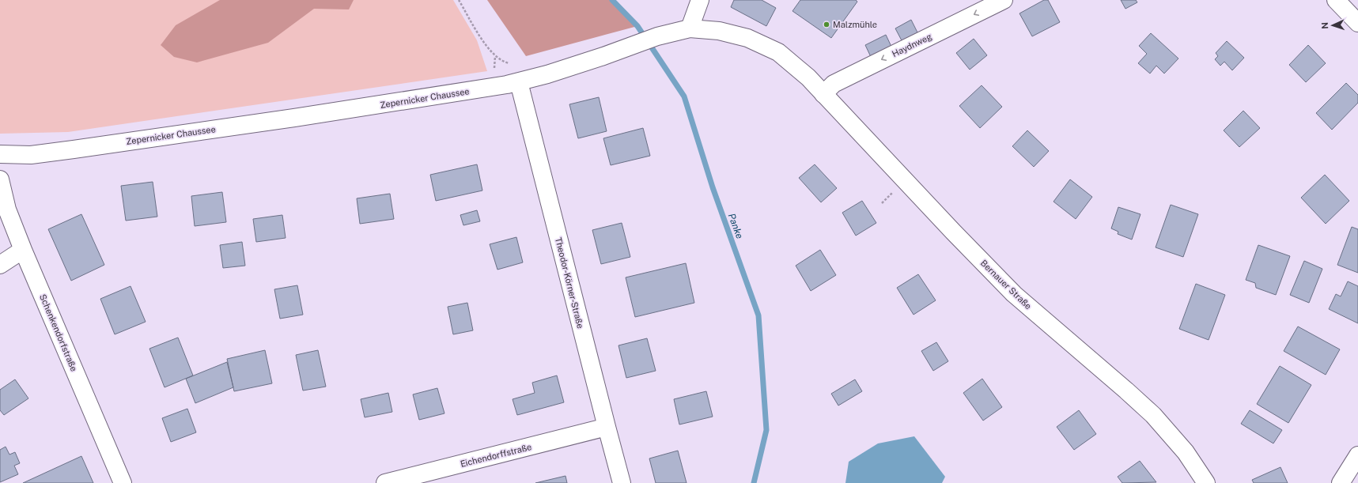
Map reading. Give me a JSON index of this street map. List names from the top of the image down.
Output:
{
  "streets": {
    "main road": [
      "Haydnweg",
      "Zepernicker Chaussee",
      "Theodor-Körner-Straße",
      "Bernauer Straße",
      "Schenkendorfstraße",
      "Eichendorffstraße"
    ]
  },
  "crossings": [
    ["Haydnweg", "Zepernicker Chaussee"],
    ["Haydnweg", "Bernauer Straße"],
    ["Zepernicker Chaussee", "Theodor-Körner-Straße"],
    ["Zepernicker Chaussee", "Bernauer Straße"],
    ["Theodor-Körner-Straße", "Eichendorffstraße"]
  ],
  "one_way": ["Haydnweg"],
  "water": ["Panke"],
  "places": ["Malzmühle"],
  "north": "left"
}
